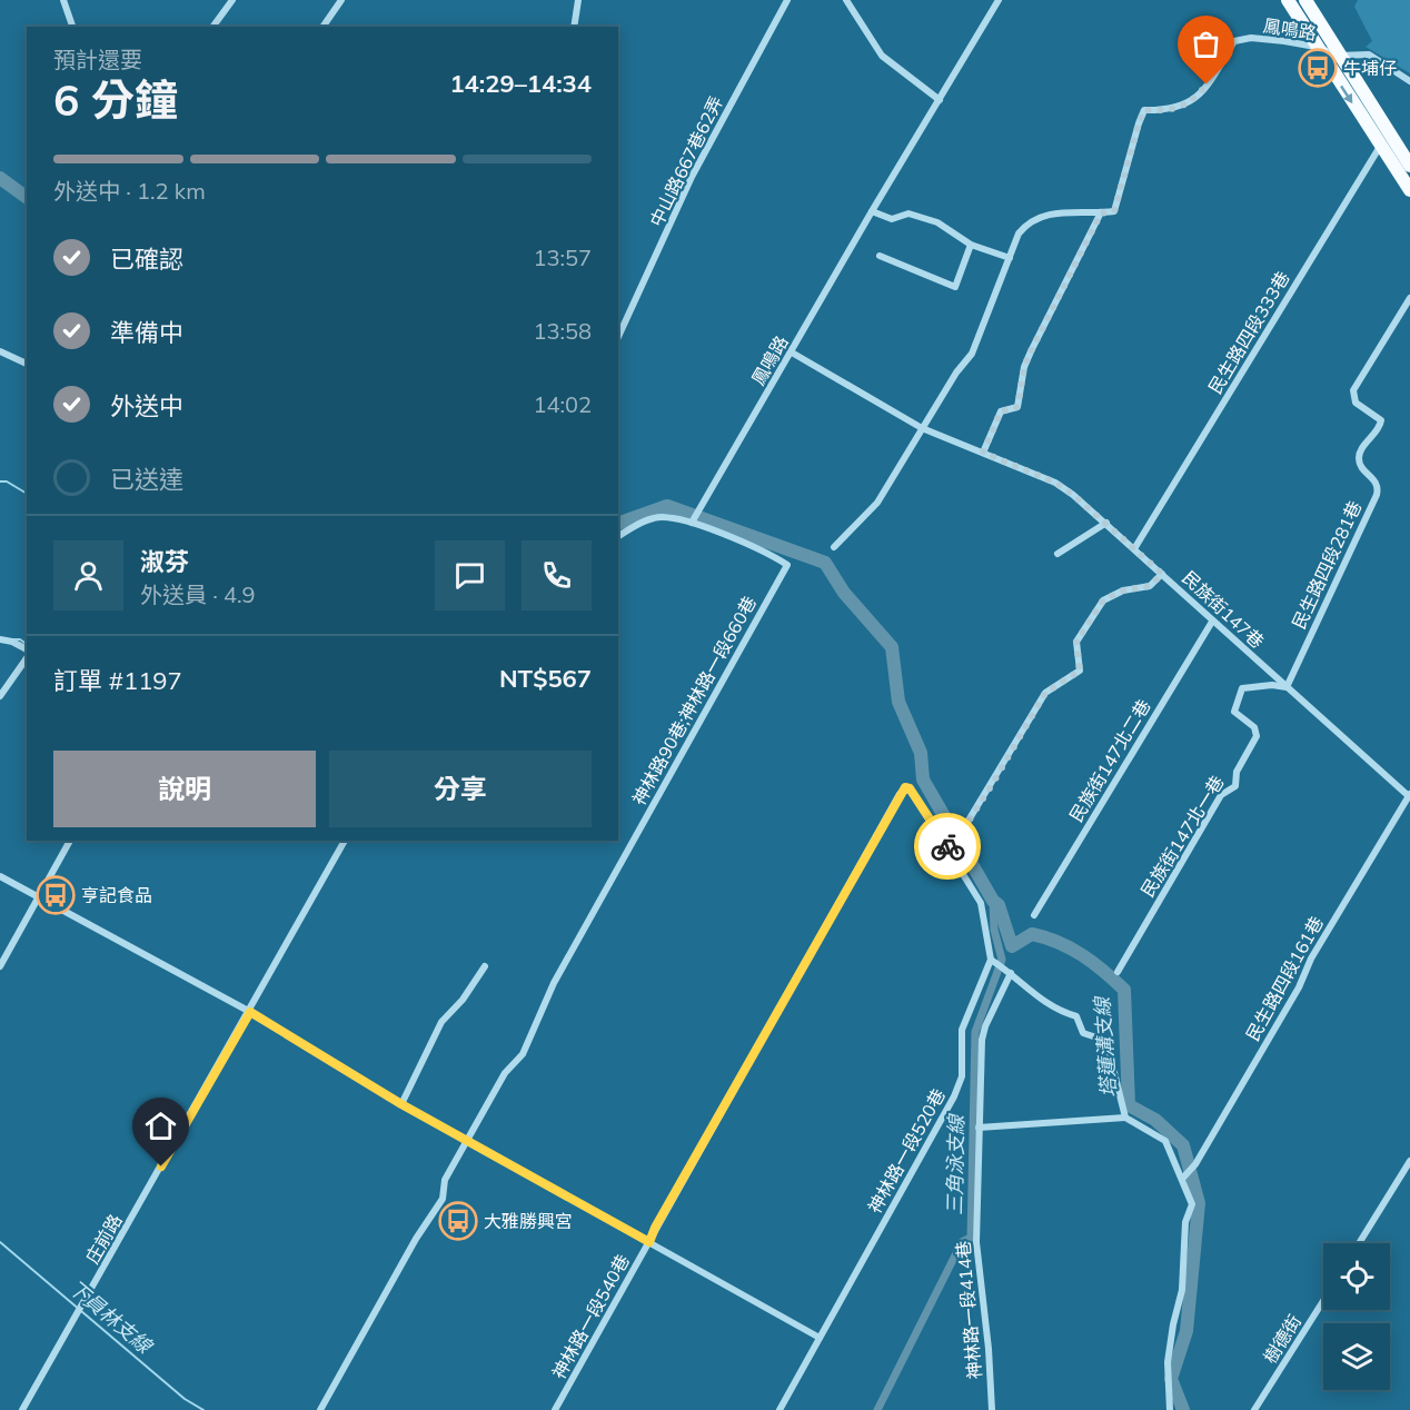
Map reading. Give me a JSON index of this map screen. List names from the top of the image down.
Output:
{
  "streets": {
    "street": [
      "鳳鳴路",
      "中山路667巷62弄",
      "民生路四段333巷",
      "民生路四段281巷",
      "民族街147巷",
      "神林路90巷;神林路一段660巷",
      "民族街147北二巷",
      "民族街147北一巷",
      "民生路四段161巷",
      "神林路一段520巷",
      "庄前路",
      "神林路一段414巷",
      "神林路一段540巷",
      "樹德街"
    ]
  },
  "crossings": [
    ["鳳鳴路", "民族街147巷"],
    ["鳳鳴路", "神林路90巷;神林路一段660巷"],
    ["民生路四段333巷", "民族街147巷"],
    ["民生路四段281巷", "民族街147巷"],
    ["民生路四段281巷", "民族街147北一巷"],
    ["民族街147巷", "民族街147北二巷"],
    ["民族街147巷", "民族街147北一巷"],
    ["民族街147巷", "民生路四段161巷"]
  ],
  "water": ["塔蓮溝支線", "三角泳支線", "下員林支線"],
  "places": {
    "bus stop": ["牛埔仔", "亨記食品", "大雅勝興宮"]
  },
  "page": {
    "heading": ["6 分鐘", "預計還要", "14:29–14:34"],
    "panel": [
      "淑芬",
      "外送員 · 4.9",
      "訂單 #1197",
      "NT$567"
    ],
    "bar": "外送中 · 1.2 km",
    "list": [
      ["已確認", "13:57"],
      ["準備中", "13:58"],
      ["外送中", "14:02"],
      "已送達"
    ],
    "buttons": ["說明", "分享"]
  }
}
